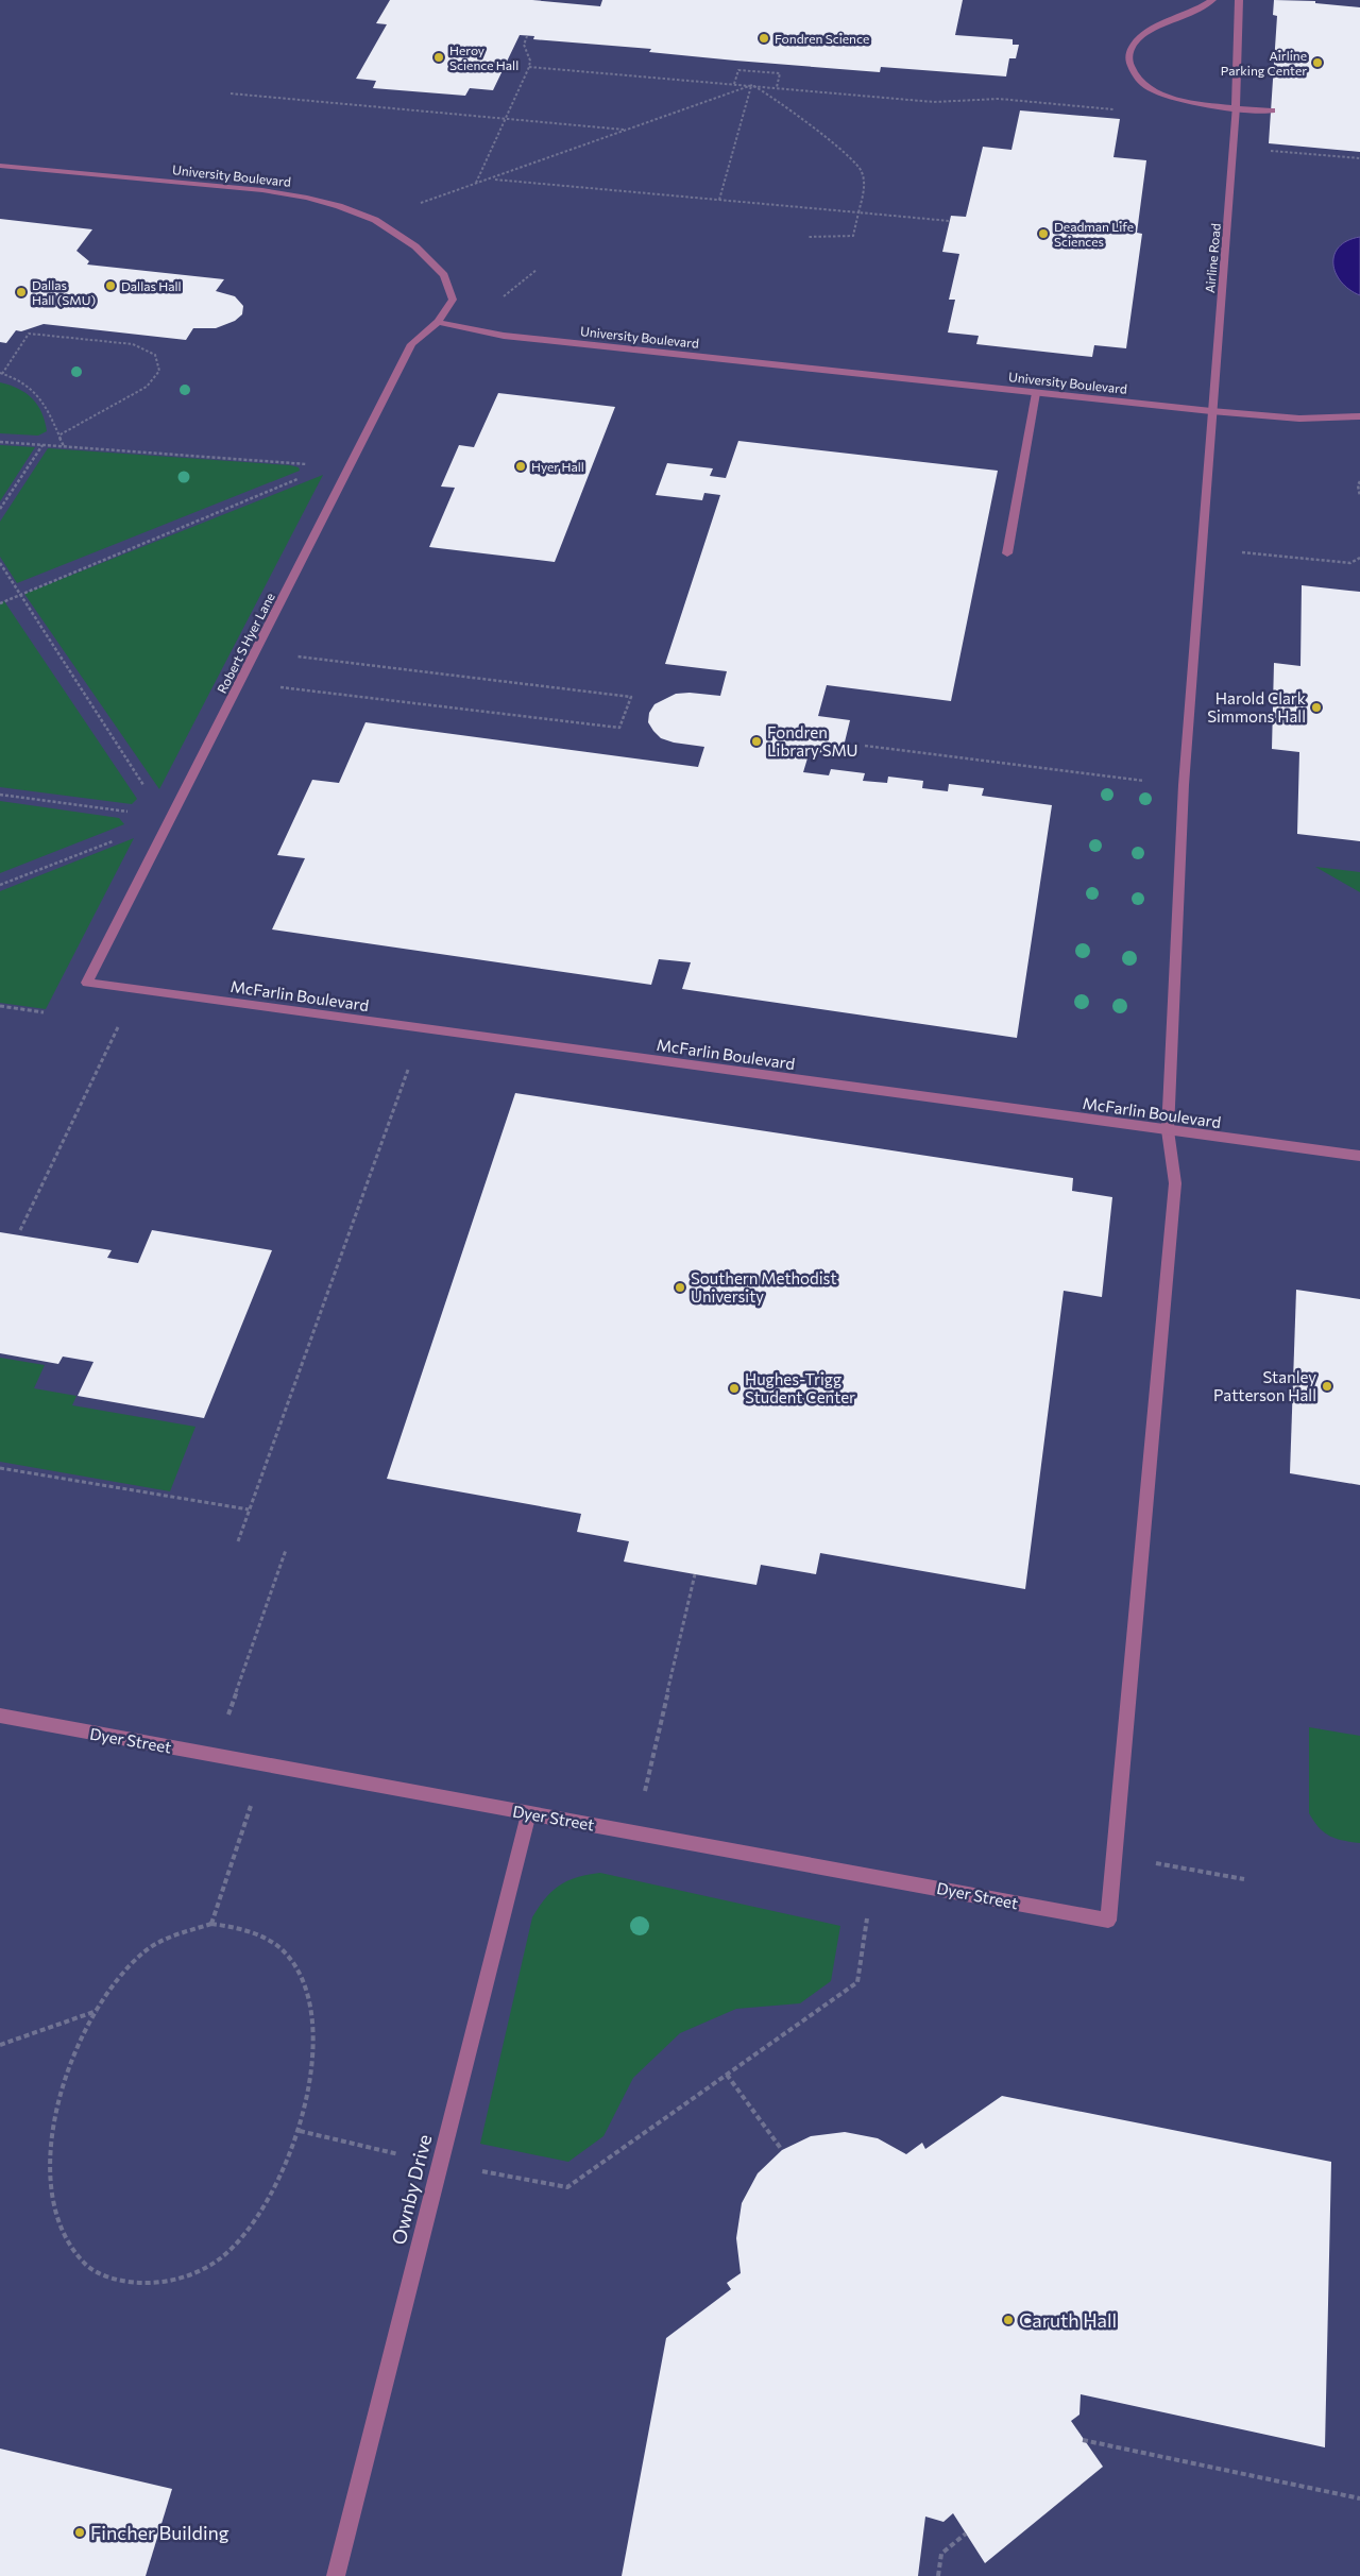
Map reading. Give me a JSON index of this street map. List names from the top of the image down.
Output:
{
  "streets": {
    "street": [
      "University Boulevard",
      "Airline Road",
      "Robert S Hyer Lane",
      "McFarlin Boulevard",
      "Dyer Street",
      "Ownby Drive"
    ]
  },
  "crossings": [
    ["University Boulevard", "Airline Road"],
    ["University Boulevard", "Robert S Hyer Lane"],
    ["Airline Road", "McFarlin Boulevard"],
    ["Airline Road", "Dyer Street"],
    ["Robert S Hyer Lane", "McFarlin Boulevard"],
    ["Dyer Street", "Ownby Drive"]
  ],
  "places": [
    "Fondren Science",
    "Heroy Science Hall",
    "Airline Parking Center",
    "Deadman Life Sciences",
    "Dallas Hall",
    "Dallas Hall (SMU)",
    "Hyer Hall",
    "Harold Clark Simmons Hall",
    "Fondren Library SMU",
    "Southern Methodist University",
    "Stanley Patterson Hall",
    "Hughes-Trigg Student Center",
    "Caruth Hall",
    "Fincher Building"
  ]
}
